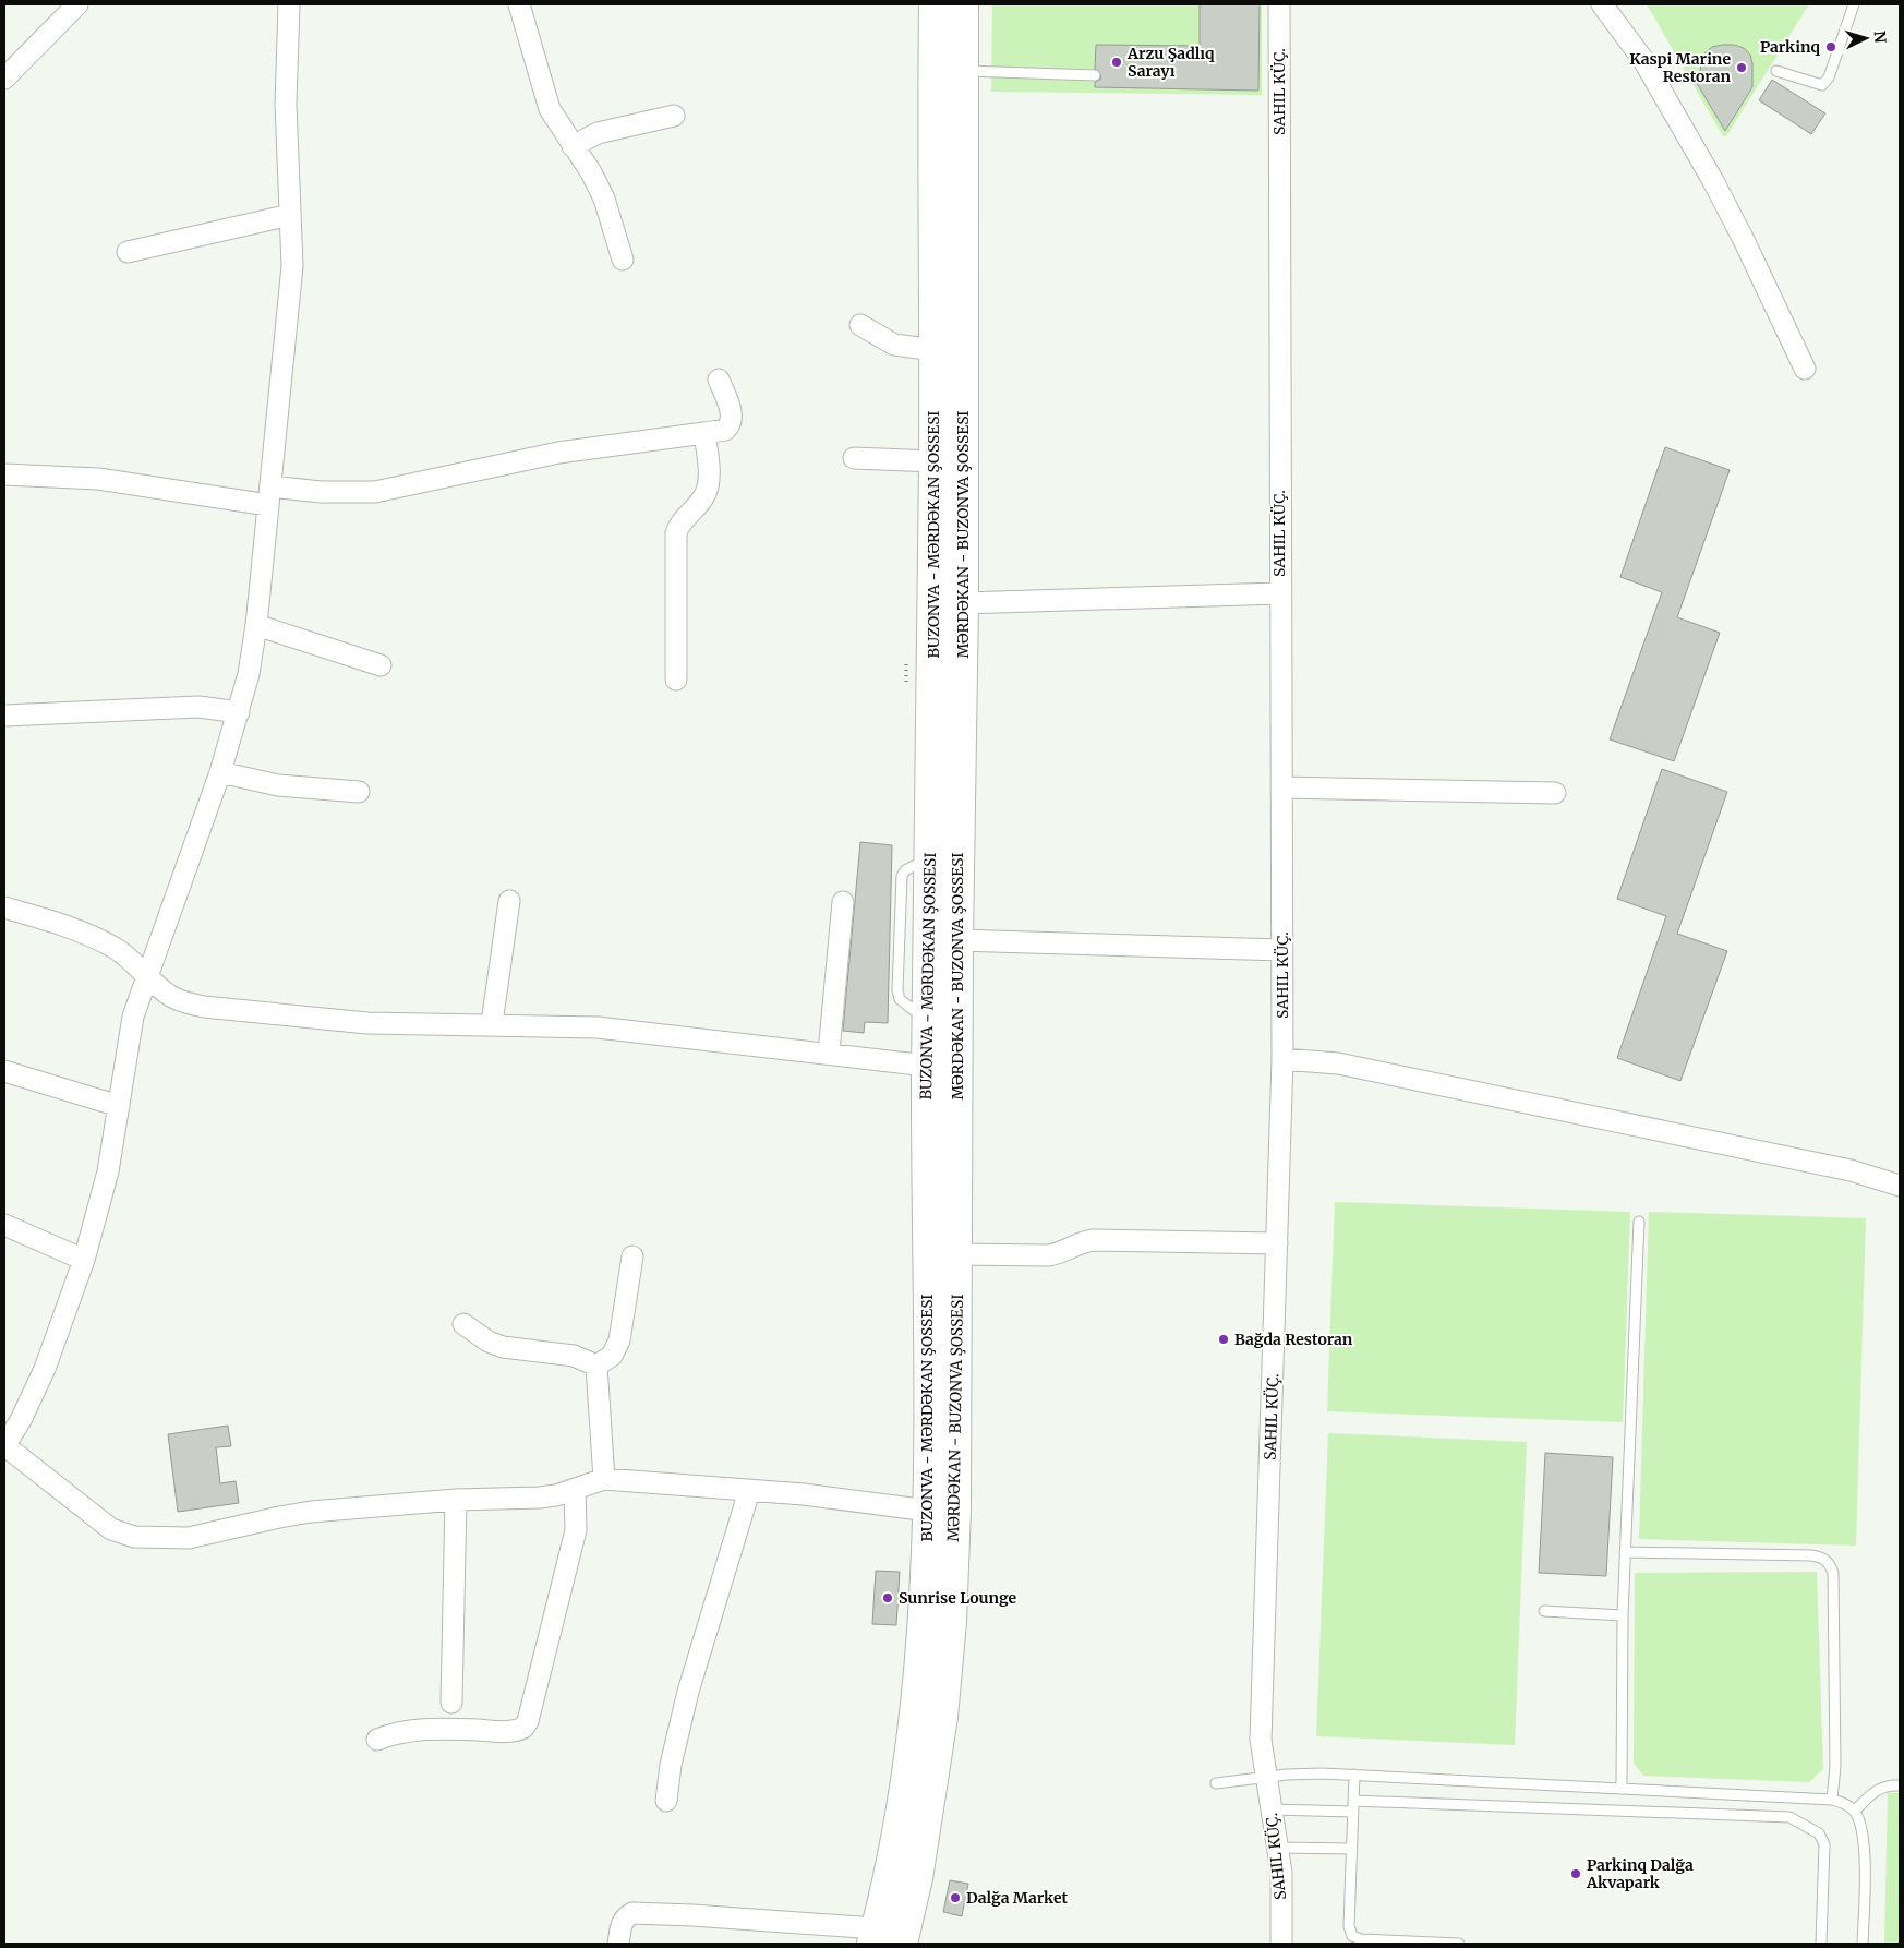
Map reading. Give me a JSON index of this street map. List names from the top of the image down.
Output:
{
  "streets": {
    "main road": ["BUZONVA - MƏRDƏKAN ŞOSSESI", "MƏRDƏKAN - BUZONVA ŞOSSESI"],
    "street": ["SAHIL KÜÇ."]
  },
  "places": [
    "Parkinq",
    "Arzu Şadlıq Sarayı",
    "Kaspi Marine Restoran",
    "Bağda Restoran",
    "Sunrise Lounge",
    "Parkinq Dalğa Akvapark",
    "Dalğa Market"
  ],
  "north": "right"
}
